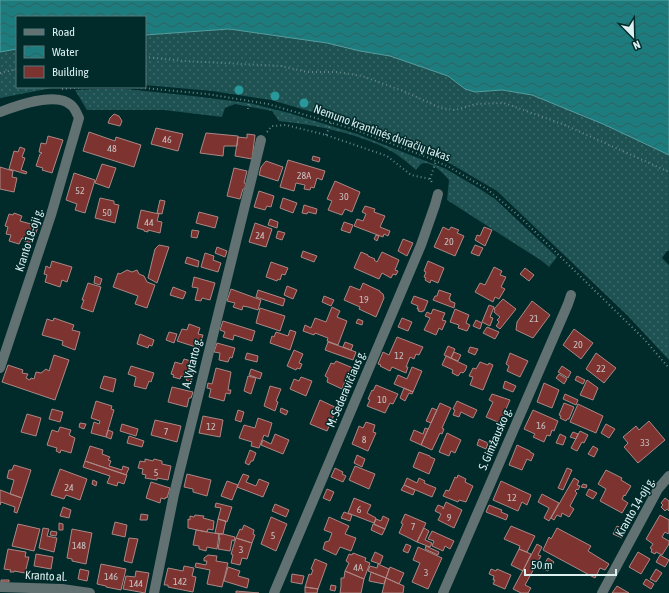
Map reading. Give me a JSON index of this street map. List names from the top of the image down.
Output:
{
  "streets": {
    "street": [
      "Kranto 18-oji g.",
      "A. Vytarto g.",
      "M. Sederavičiaus g.",
      "S. Gimžausko g.",
      "Kranto 14-oji g.",
      "Kranto al."
    ],
    "path": ["Nemuno krantinės dviračių takas"]
  },
  "house_numbers": [
    "46",
    "48",
    "28A",
    "52",
    "30",
    "50",
    "44",
    "24",
    "20",
    "19",
    "21",
    "20",
    "12",
    "22",
    "10",
    "16",
    "12",
    "7",
    "8",
    "33",
    "5",
    "24",
    "12",
    "6",
    "9",
    "7",
    "5",
    "148",
    "3",
    "4A",
    "3",
    "146",
    "142",
    "144"
  ],
  "legend": ["Road", "Water", "Building"],
  "scale_bar": "50 m",
  "north": "bottom right"
}
